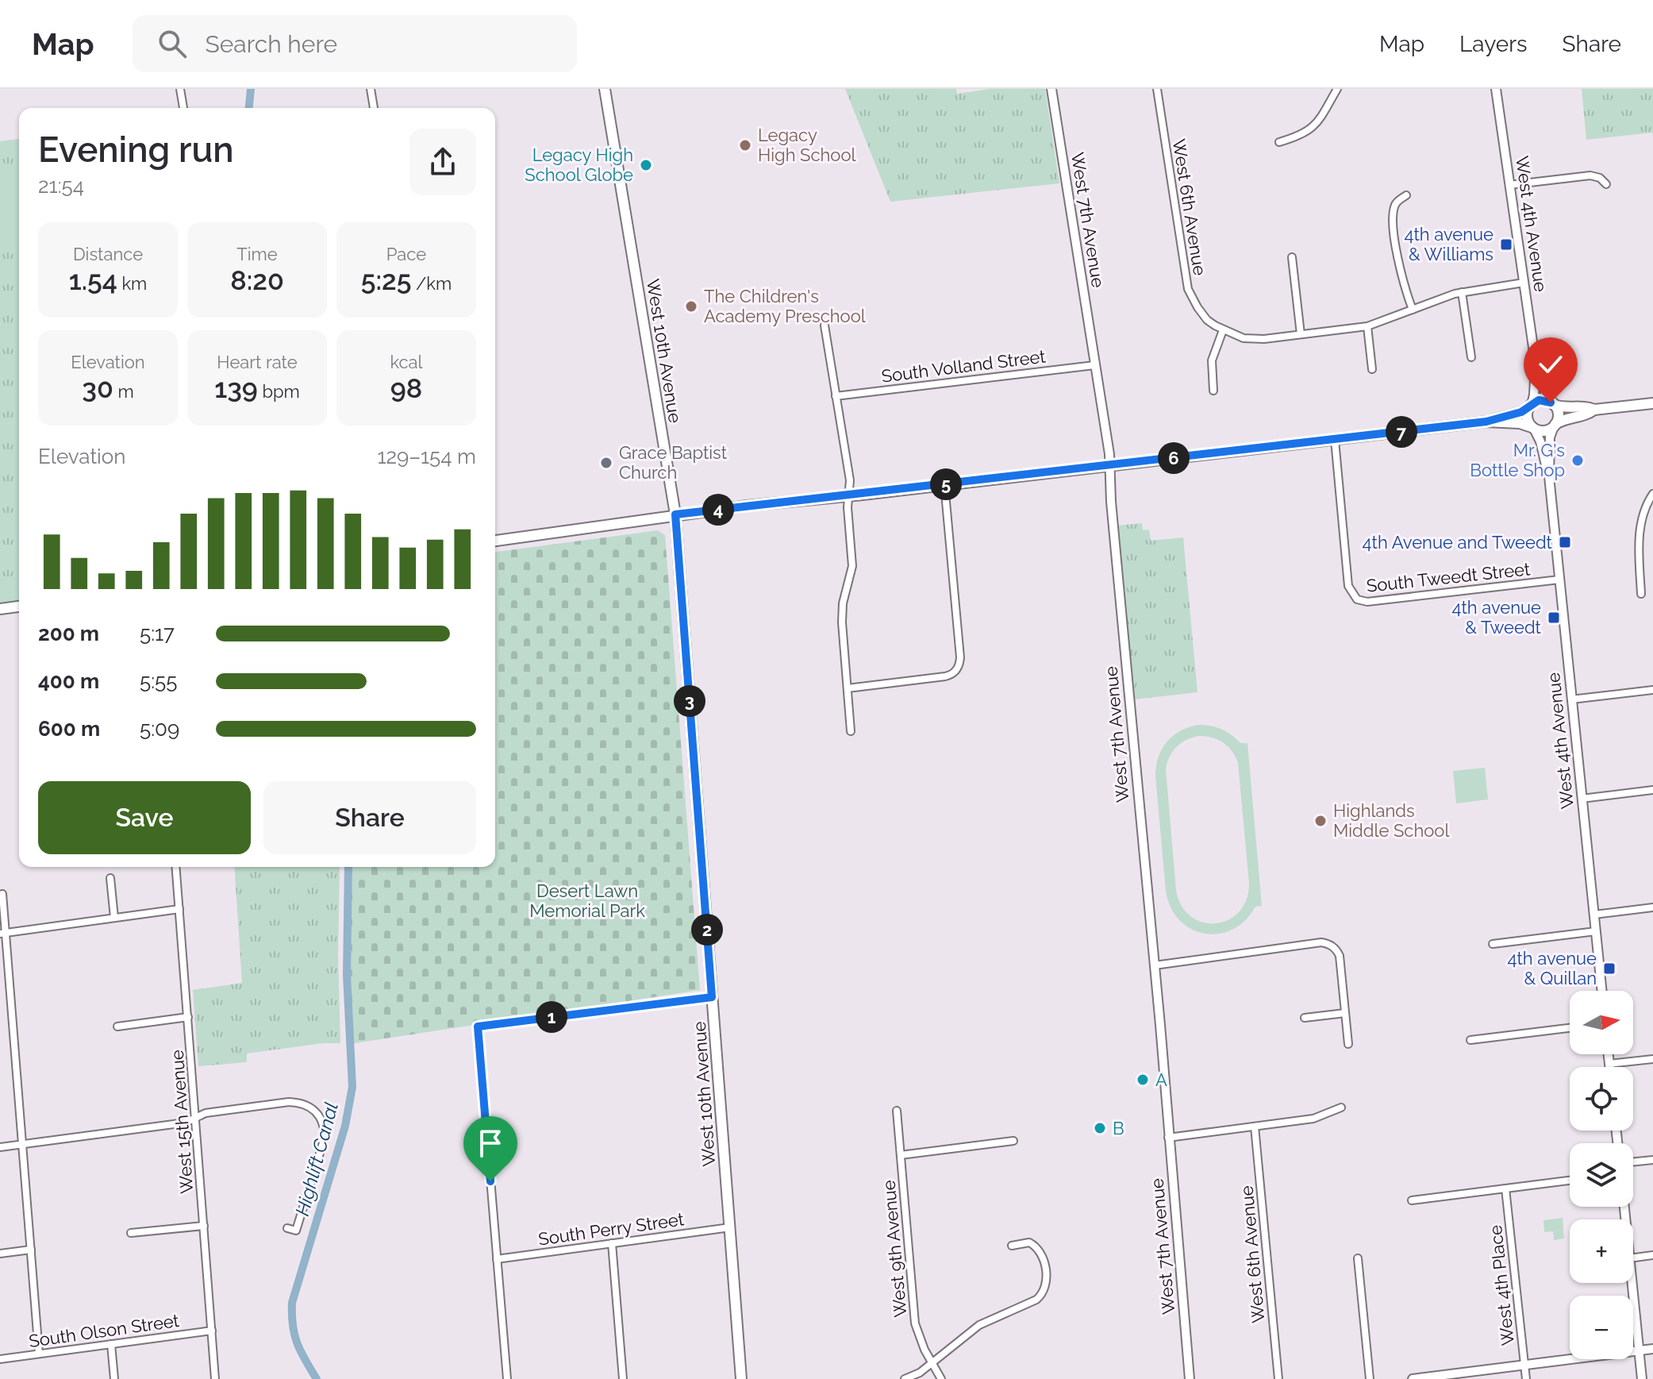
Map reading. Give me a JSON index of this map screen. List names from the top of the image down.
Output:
{
  "streets": {
    "main road": ["West 10th Avenue"],
    "street": [
      "West 6th Avenue",
      "West 7th Avenue",
      "West 4th Avenue",
      "South Volland Street",
      "South Tweedt Street",
      "West 15th Avenue",
      "South Perry Street",
      "West 9th Avenue",
      "West 4th Place",
      "South Olson Street"
    ]
  },
  "crossings": [
    ["West 7th Avenue", "South Volland Street"],
    ["West 4th Avenue", "South Tweedt Street"],
    ["West 10th Avenue", "South Perry Street"],
    ["West 15th Avenue", "South Olson Street"]
  ],
  "water": ["Highlift Canal"],
  "parks": ["Desert Lawn Memorial Park"],
  "places": {
    "other": [
      "Legacy High School",
      "Legacy High School Globe",
      "The Children's Academy Preschool",
      "Mr. G's Bottle Shop",
      "Grace Baptist Church",
      "Highlands Middle School",
      "A",
      "B"
    ],
    "transit": [
      "4th avenue & Williams",
      "4th Avenue and Tweedt",
      "4th avenue & Tweedt",
      "4th avenue & Quillan"
    ]
  },
  "north": "right",
  "page": {
    "header": "Map",
    "search": "Search here",
    "nav": ["Map", "Layers", "Share"],
    "heading": ["Evening run", "21:54"],
    "stats": [
      ["Distance", "1.54 km"],
      ["Time", "8:20"],
      ["Pace", "5:25 /km"],
      ["Elevation", "30 m"],
      ["Heart rate", "139 bpm"],
      ["kcal", "98"]
    ],
    "pins": [
      "7",
      "6",
      "5",
      "4",
      "3",
      "2",
      "1"
    ],
    "chart": ["Elevation", "129–154 m"],
    "list": [
      {
        "name": "200 m",
        "note": "5:17"
      },
      {
        "name": "400 m",
        "note": "5:55"
      },
      {
        "name": "600 m",
        "note": "5:09"
      }
    ],
    "buttons": ["Save", "Share"],
    "map_buttons": ["+", "−"]
  }
}
